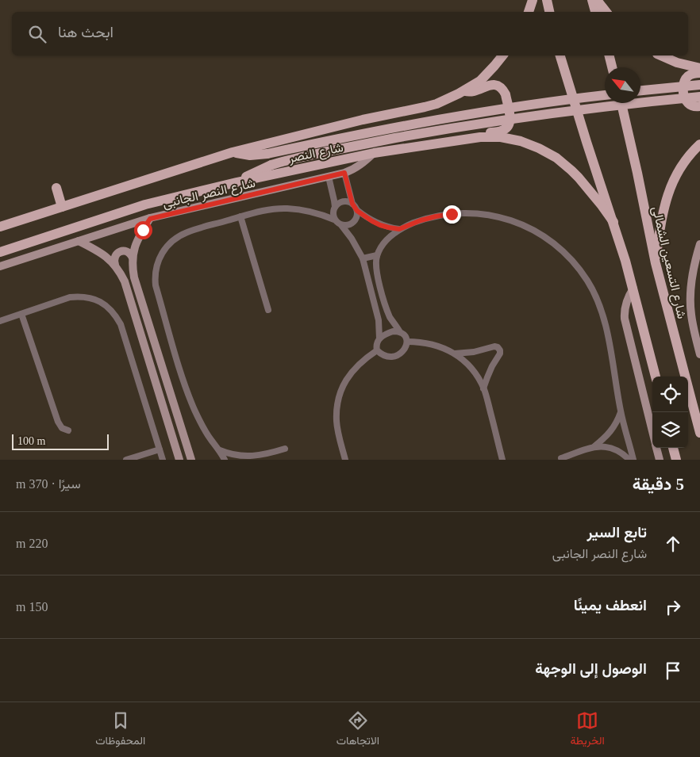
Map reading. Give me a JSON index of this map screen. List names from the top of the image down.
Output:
{
  "streets": {
    "main road": ["شارع النصر", "شارع التسعين الشمالى"],
    "street": ["شارع النصر الجانبى"]
  },
  "crossings": [
    ["شارع النصر", "شارع النصر الجانبى"]
  ],
  "scale_bar": "100 m",
  "north": "top left",
  "page": {
    "search": "ابحث هنا",
    "scale": "100 m",
    "heading": ["5 دقيقة", "سيرًا · 370 m"],
    "list": [
      ["تابع السير", "شارع النصر الجانبى", "220 m"],
      ["انعطف يمينًا", "150 m"],
      "الوصول إلى الوجهة"
    ],
    "nav": ["الخريطة", "الاتجاهات", "المحفوظات"]
  }
}
